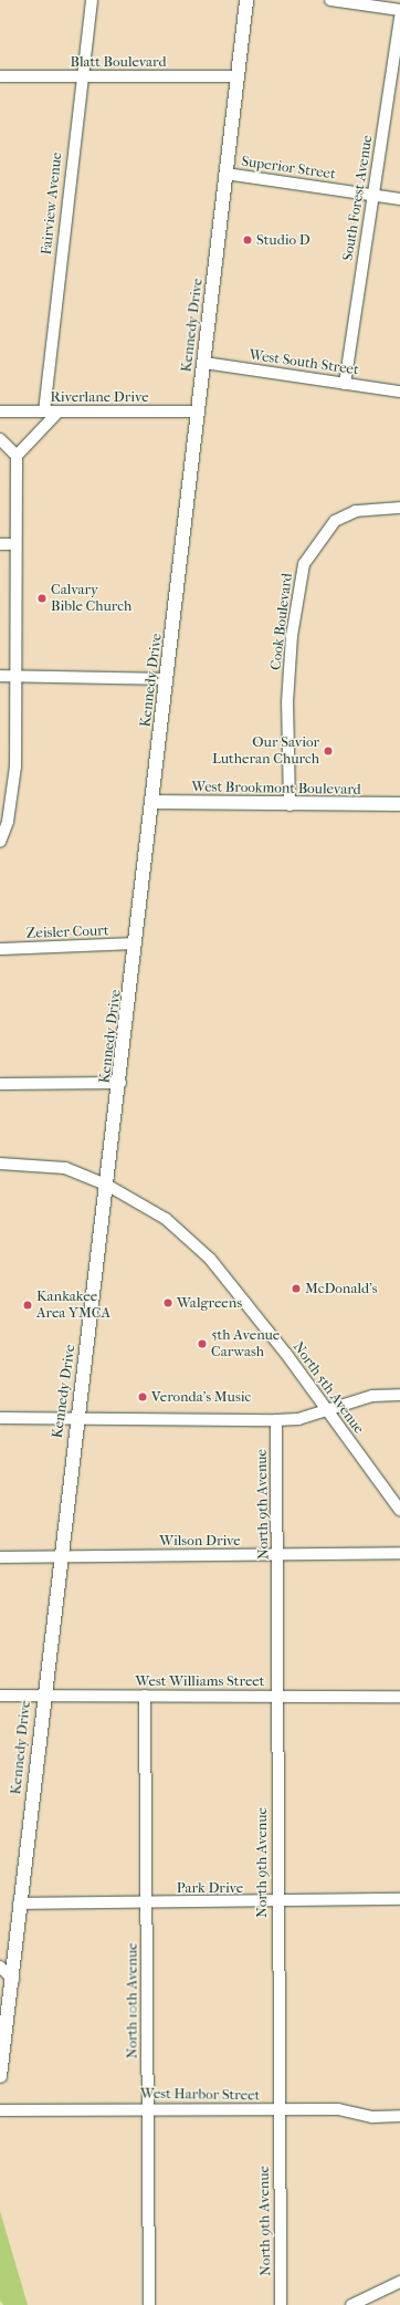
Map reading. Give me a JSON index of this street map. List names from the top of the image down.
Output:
{
  "streets": {
    "main road": ["Kennedy Drive", "West Brookmont Boulevard"],
    "street": [
      "Blatt Boulevard",
      "Superior Street",
      "South Forest Avenue",
      "Fairview Avenue",
      "West South Street",
      "Riverlane Drive",
      "Cook Boulevard",
      "Zeisler Court",
      "North 5th Avenue",
      "North 9th Avenue",
      "Wilson Drive",
      "West Williams Street",
      "Park Drive",
      "North 10th Avenue",
      "West Harbor Street"
    ]
  },
  "crossings": [
    ["Blatt Boulevard", "Fairview Avenue"],
    ["Blatt Boulevard", "Kennedy Drive"],
    ["Superior Street", "South Forest Avenue"],
    ["Superior Street", "Kennedy Drive"],
    ["South Forest Avenue", "West South Street"],
    ["Fairview Avenue", "Riverlane Drive"],
    ["Kennedy Drive", "West South Street"],
    ["Kennedy Drive", "Riverlane Drive"],
    ["Kennedy Drive", "West Brookmont Boulevard"],
    ["Kennedy Drive", "Zeisler Court"],
    ["Kennedy Drive", "North 5th Avenue"],
    ["Kennedy Drive", "Wilson Drive"],
    ["Kennedy Drive", "West Williams Street"],
    ["Kennedy Drive", "Park Drive"],
    ["Cook Boulevard", "West Brookmont Boulevard"],
    ["North 9th Avenue", "Wilson Drive"],
    ["North 9th Avenue", "West Williams Street"],
    ["North 9th Avenue", "Park Drive"],
    ["North 9th Avenue", "West Harbor Street"],
    ["West Williams Street", "North 10th Avenue"],
    ["Park Drive", "North 10th Avenue"],
    ["North 10th Avenue", "West Harbor Street"]
  ],
  "places": [
    "Studio D",
    "Calvary Bible Church",
    "Our Savior Lutheran Church",
    "McDonald's",
    "Walgreens",
    "Kankakee Area YMCA",
    "5th Avenue Carwash",
    "Veronda's Music"
  ]
}
